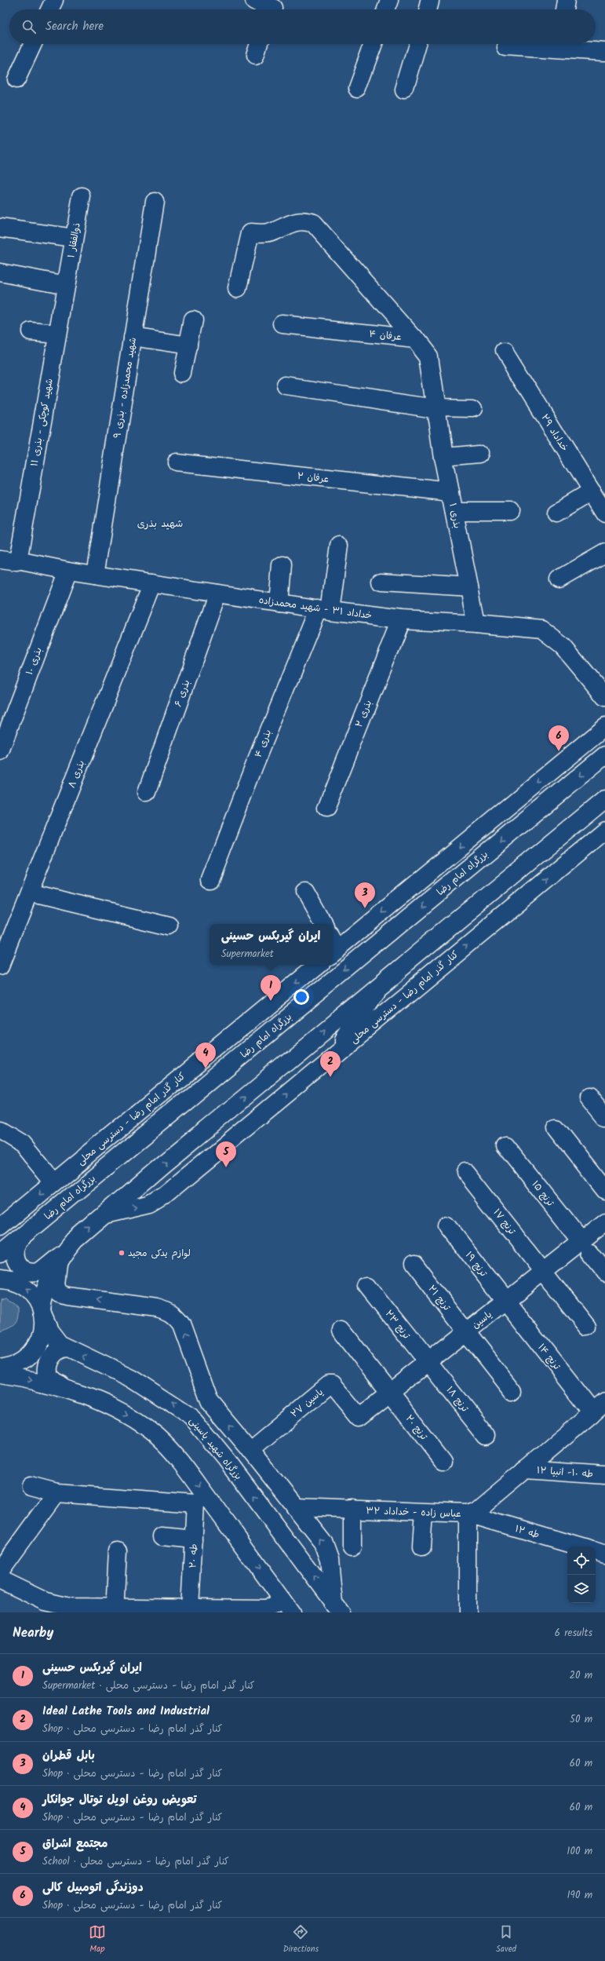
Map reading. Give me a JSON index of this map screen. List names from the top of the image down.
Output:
{
  "streets": {
    "main road": [
      "ذوالفقار ۱",
      "عرفان ۴",
      "شهید محمدزاده - بذری ۹",
      "شهید کوچکی - بذری ۱۱",
      "خداداد ۲۹",
      "عرفان ۲",
      "بذری ۱",
      "خداداد ۳۱ - شهید محمدزاده",
      "بذری ۱۰",
      "بذری ۶",
      "بذری ۲",
      "بذری ۴",
      "بذری ۸",
      "بزرگراه امام رضا",
      "کنار گذر امام رضا - دسترسی محلی",
      "ترنج ۱۵",
      "ترنج ۱۷",
      "ترنج ۱۹",
      "ترنج ۲۱",
      "یاسین",
      "ترنج ۲۳",
      "ترنج ۱۴",
      "ترنج ۱۸",
      "یاسین ۲۷",
      "ترنج ۲۰",
      "بزرگراه شهید یاسینی",
      "طه ۱۰- انبیا ۱۲",
      "عباس زاده - خداداد ۳۲",
      "طه ۱۲",
      "طه ۲۰"
    ]
  },
  "crossings": [
    ["ذوالفقار ۱", "شهید کوچکی - بذری ۱۱"],
    ["عرفان ۴", "بذری ۱"],
    ["شهید محمدزاده - بذری ۹", "خداداد ۳۱ - شهید محمدزاده"],
    ["شهید کوچکی - بذری ۱۱", "خداداد ۳۱ - شهید محمدزاده"],
    ["عرفان ۲", "بذری ۱"],
    ["بذری ۱", "خداداد ۳۱ - شهید محمدزاده"],
    ["خداداد ۳۱ - شهید محمدزاده", "بذری ۱۰"],
    ["خداداد ۳۱ - شهید محمدزاده", "بذری ۶"],
    ["خداداد ۳۱ - شهید محمدزاده", "بذری ۲"],
    ["خداداد ۳۱ - شهید محمدزاده", "بذری ۴"],
    ["خداداد ۳۱ - شهید محمدزاده", "بذری ۸"],
    ["ترنج ۱۵", "یاسین"],
    ["ترنج ۱۷", "یاسین"],
    ["ترنج ۱۹", "یاسین"],
    ["ترنج ۱۹", "ترنج ۱۴"],
    ["ترنج ۲۱", "یاسین"],
    ["یاسین", "ترنج ۲۳"],
    ["یاسین", "ترنج ۱۴"],
    ["یاسین", "ترنج ۱۸"],
    ["یاسین", "یاسین ۲۷"],
    ["یاسین", "ترنج ۲۰"],
    ["ترنج ۲۳", "ترنج ۱۸"],
    ["ترنج ۱۴", "عباس زاده - خداداد ۳۲"],
    ["طه ۱۰- انبیا ۱۲", "عباس زاده - خداداد ۳۲"],
    ["عباس زاده - خداداد ۳۲", "طه ۱۲"]
  ],
  "districts": ["شهید بذری"],
  "places": ["لوازم یدکی مجید"],
  "page": {
    "search": "Search here",
    "pins": [
      "6",
      "3",
      "1",
      "4",
      "2",
      "5"
    ],
    "popup": ["ایران گیربکس حسینی", "Supermarket"],
    "heading": ["Nearby", "6 results"],
    "list": [
      {
        "mark": "1",
        "name": "ایران گیربکس حسینی",
        "note": "Supermarket · کنار گذر امام رضا - دسترسی محلی",
        "value": "20 m"
      },
      {
        "mark": "2",
        "name": "Ideal Lathe Tools and Industrial",
        "note": "Shop · کنار گذر امام رضا - دسترسی محلی",
        "value": "50 m"
      },
      {
        "mark": "3",
        "name": "بابل قطران",
        "note": "Shop · کنار گذر امام رضا - دسترسی محلی",
        "value": "60 m"
      },
      {
        "mark": "4",
        "name": "تعویض روغن اویل توتال جوانکار",
        "note": "Shop · کنار گذر امام رضا - دسترسی محلی",
        "value": "60 m"
      },
      {
        "mark": "5",
        "name": "مجتمع اشراق",
        "note": "School · کنار گذر امام رضا - دسترسی محلی",
        "value": "100 m"
      },
      {
        "mark": "6",
        "name": "دوزندگی اتومبیل کالی",
        "note": "Shop · کنار گذر امام رضا - دسترسی محلی",
        "value": "190 m"
      }
    ],
    "nav": ["Map", "Directions", "Saved"]
  }
}
